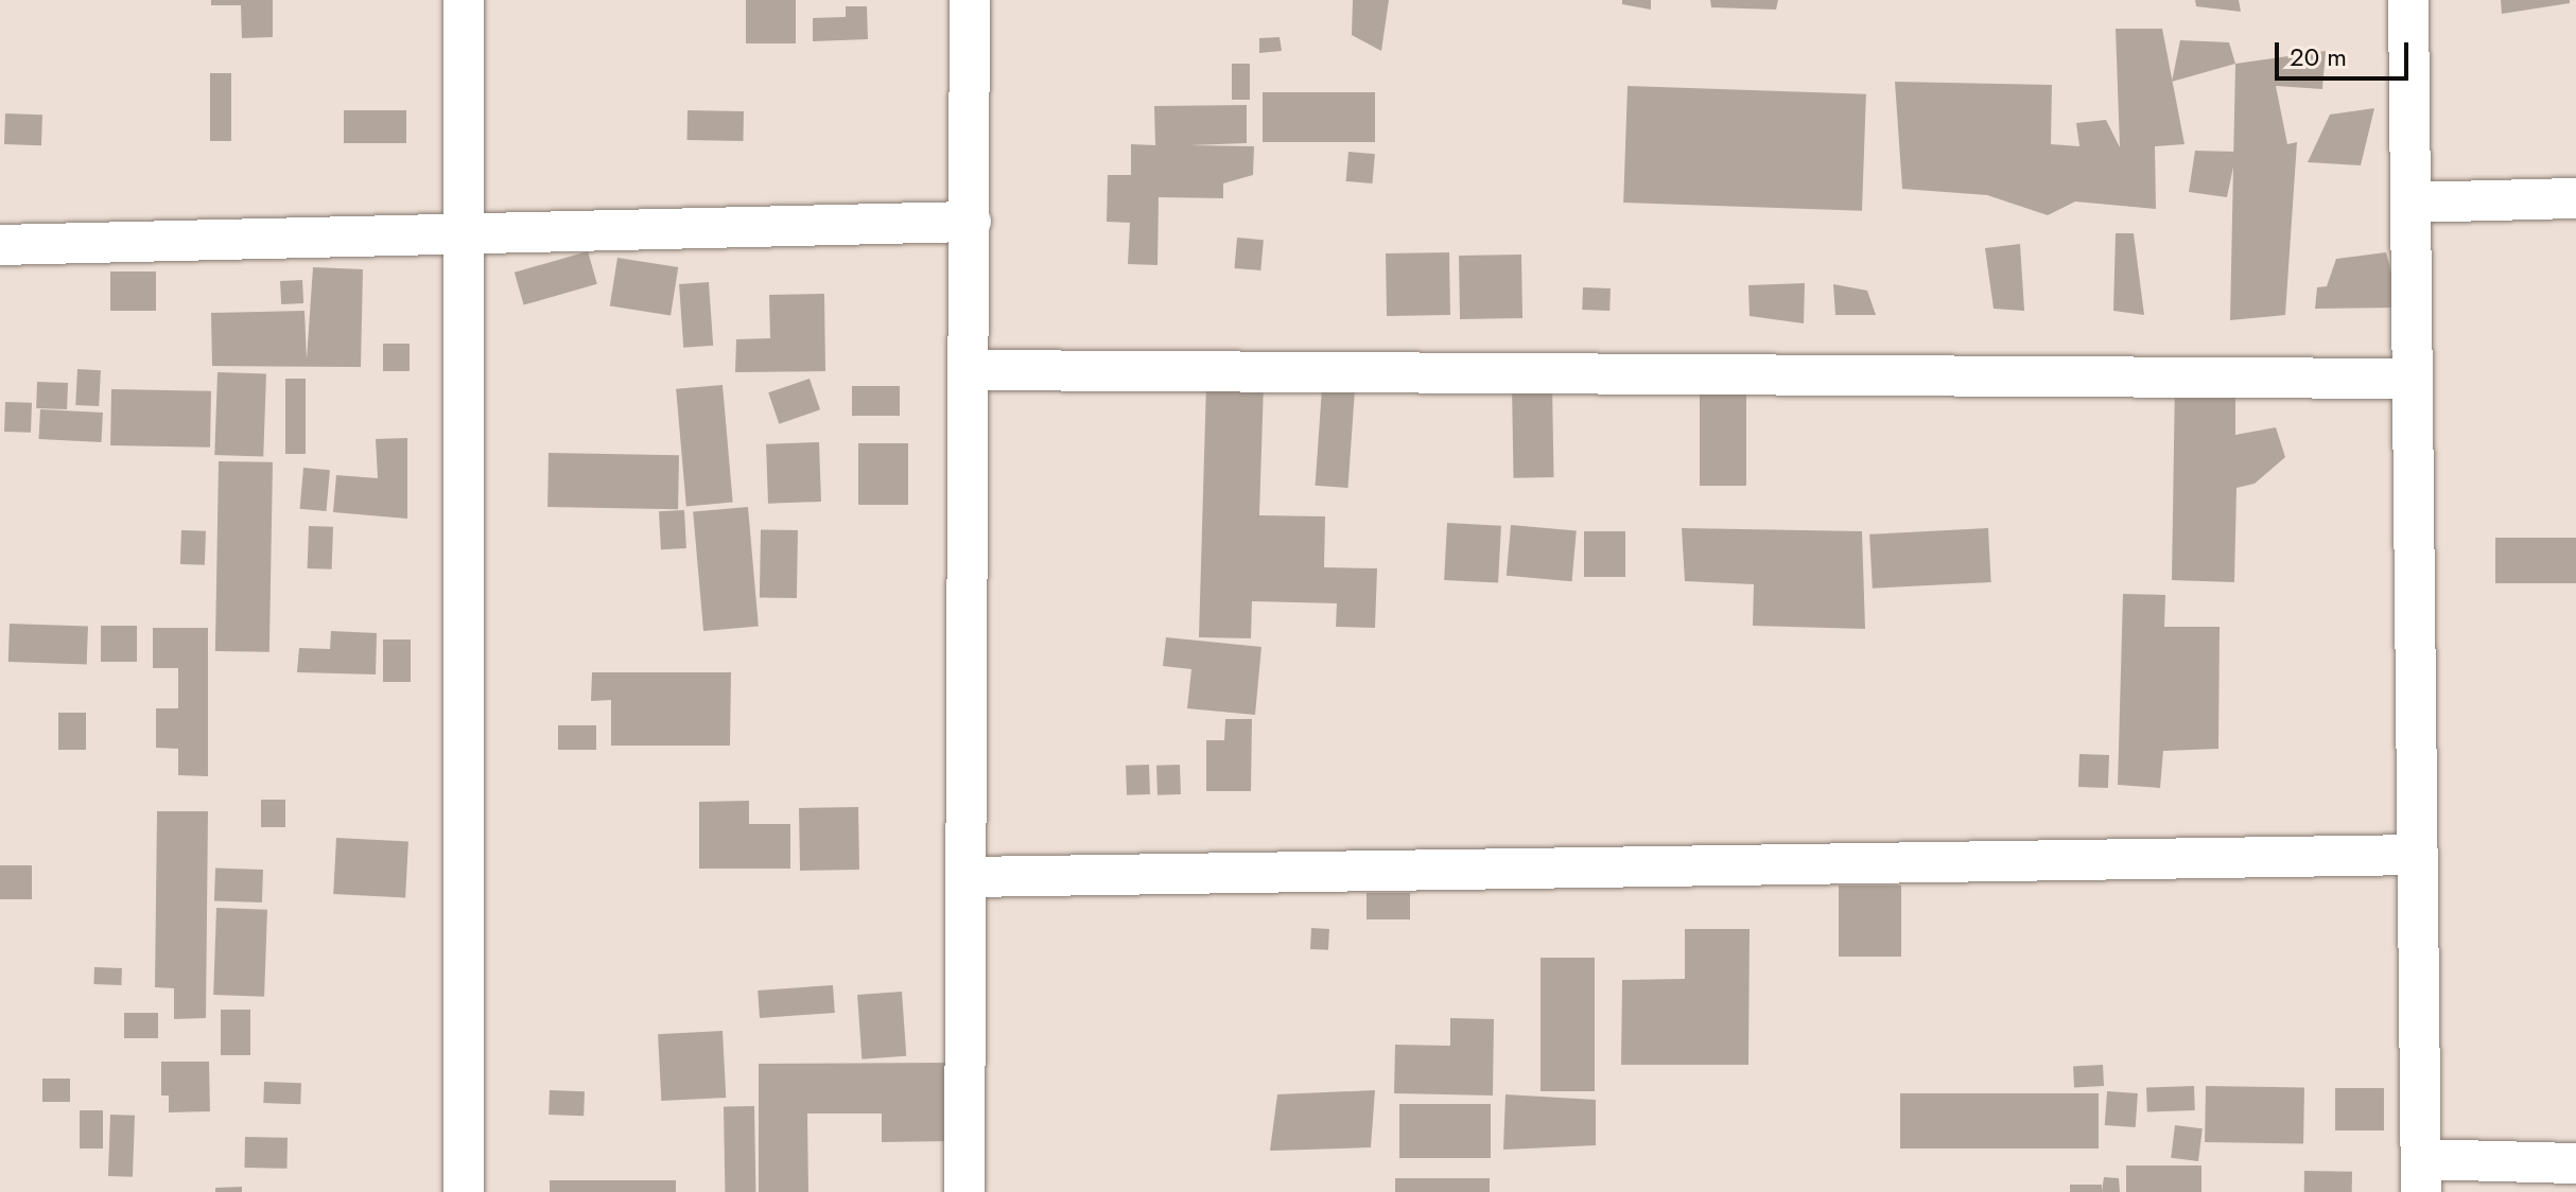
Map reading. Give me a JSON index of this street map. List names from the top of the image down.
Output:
{
  "scale_bar": "20 m"
}
